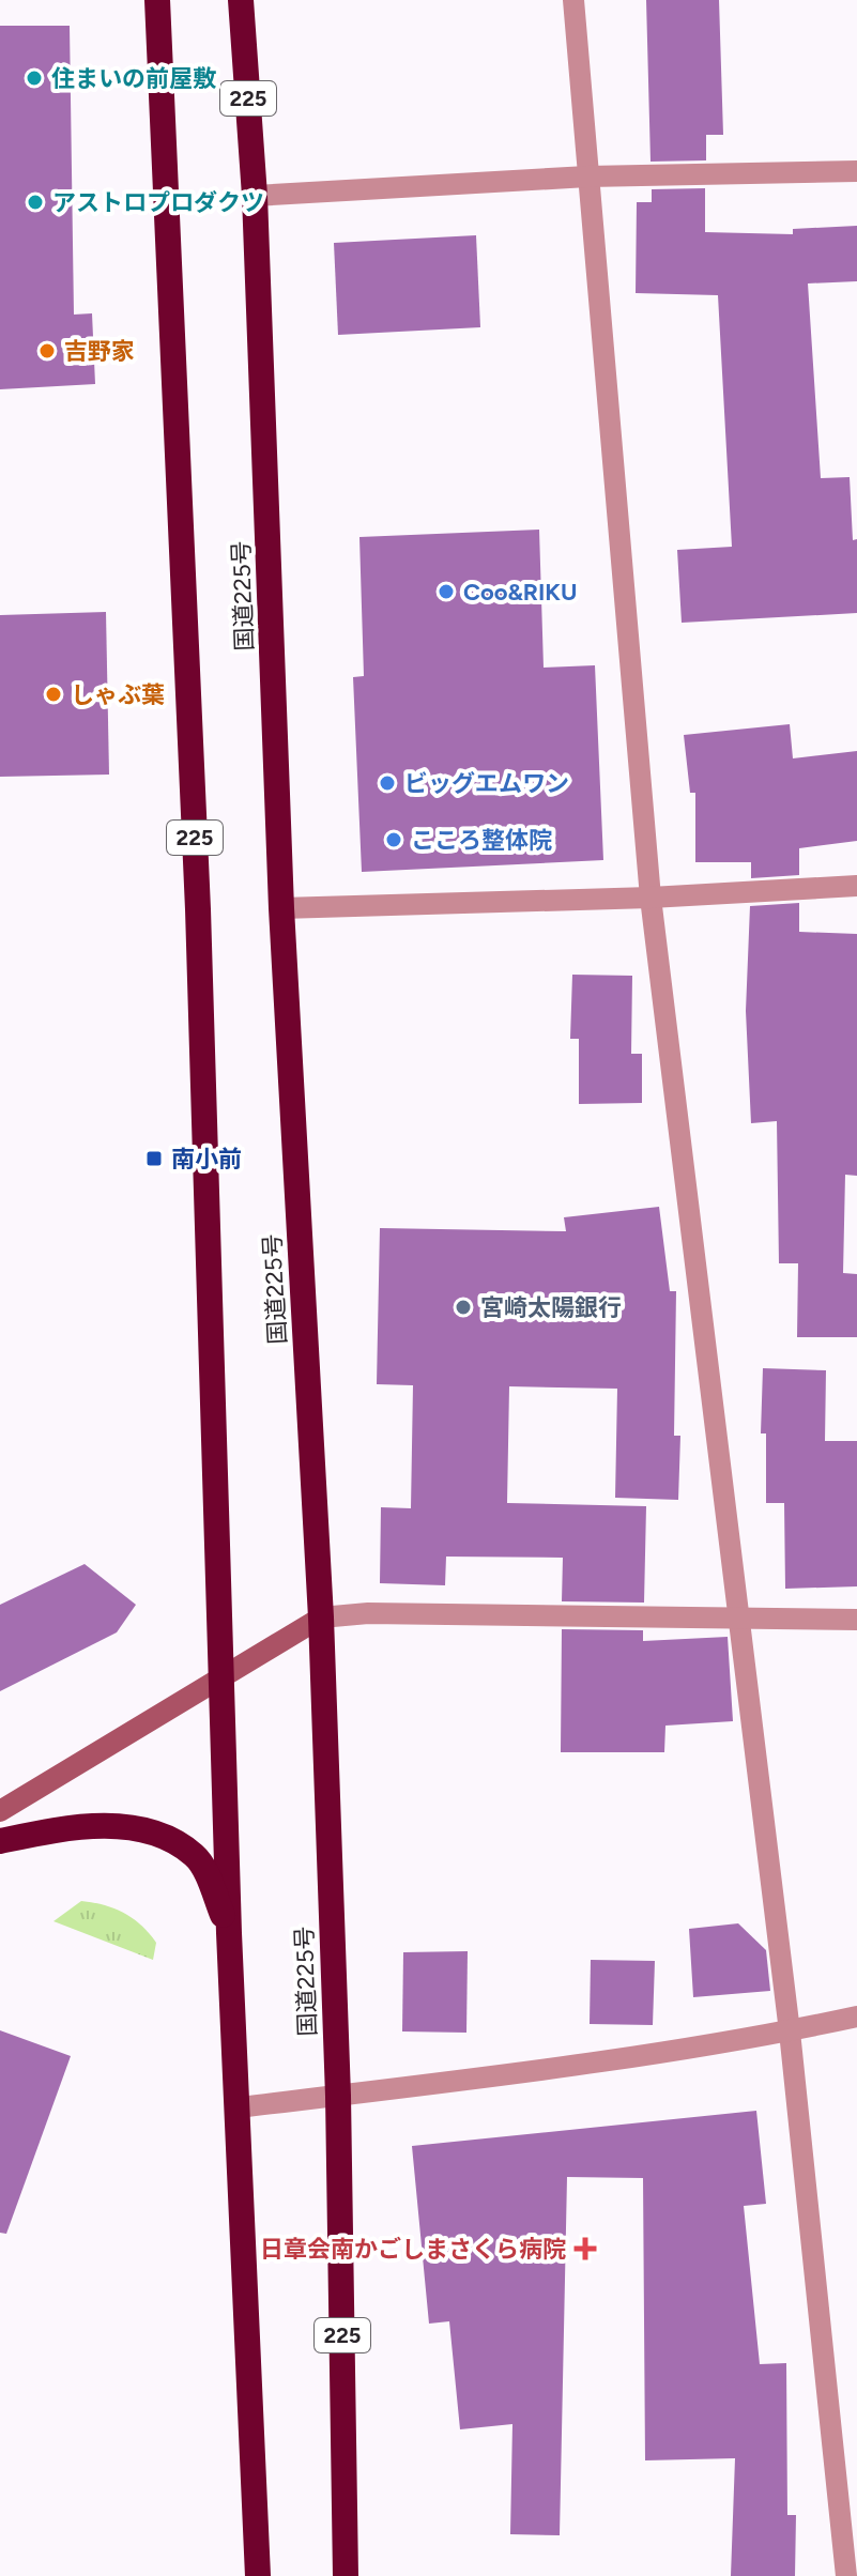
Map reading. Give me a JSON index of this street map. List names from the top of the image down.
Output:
{
  "streets": {
    "highway": ["225", "国道225号"]
  },
  "places": {
    "other": [
      "住まいの前屋敷",
      "アストロプロダクツ",
      "吉野家",
      "Coo&RIKU",
      "しゃぶ葉",
      "ビッグエムワン",
      "こころ整体院",
      "宮崎太陽銀行"
    ],
    "transit": ["南小前"],
    "health": ["日章会南かごしまさくら病院"]
  }
}
